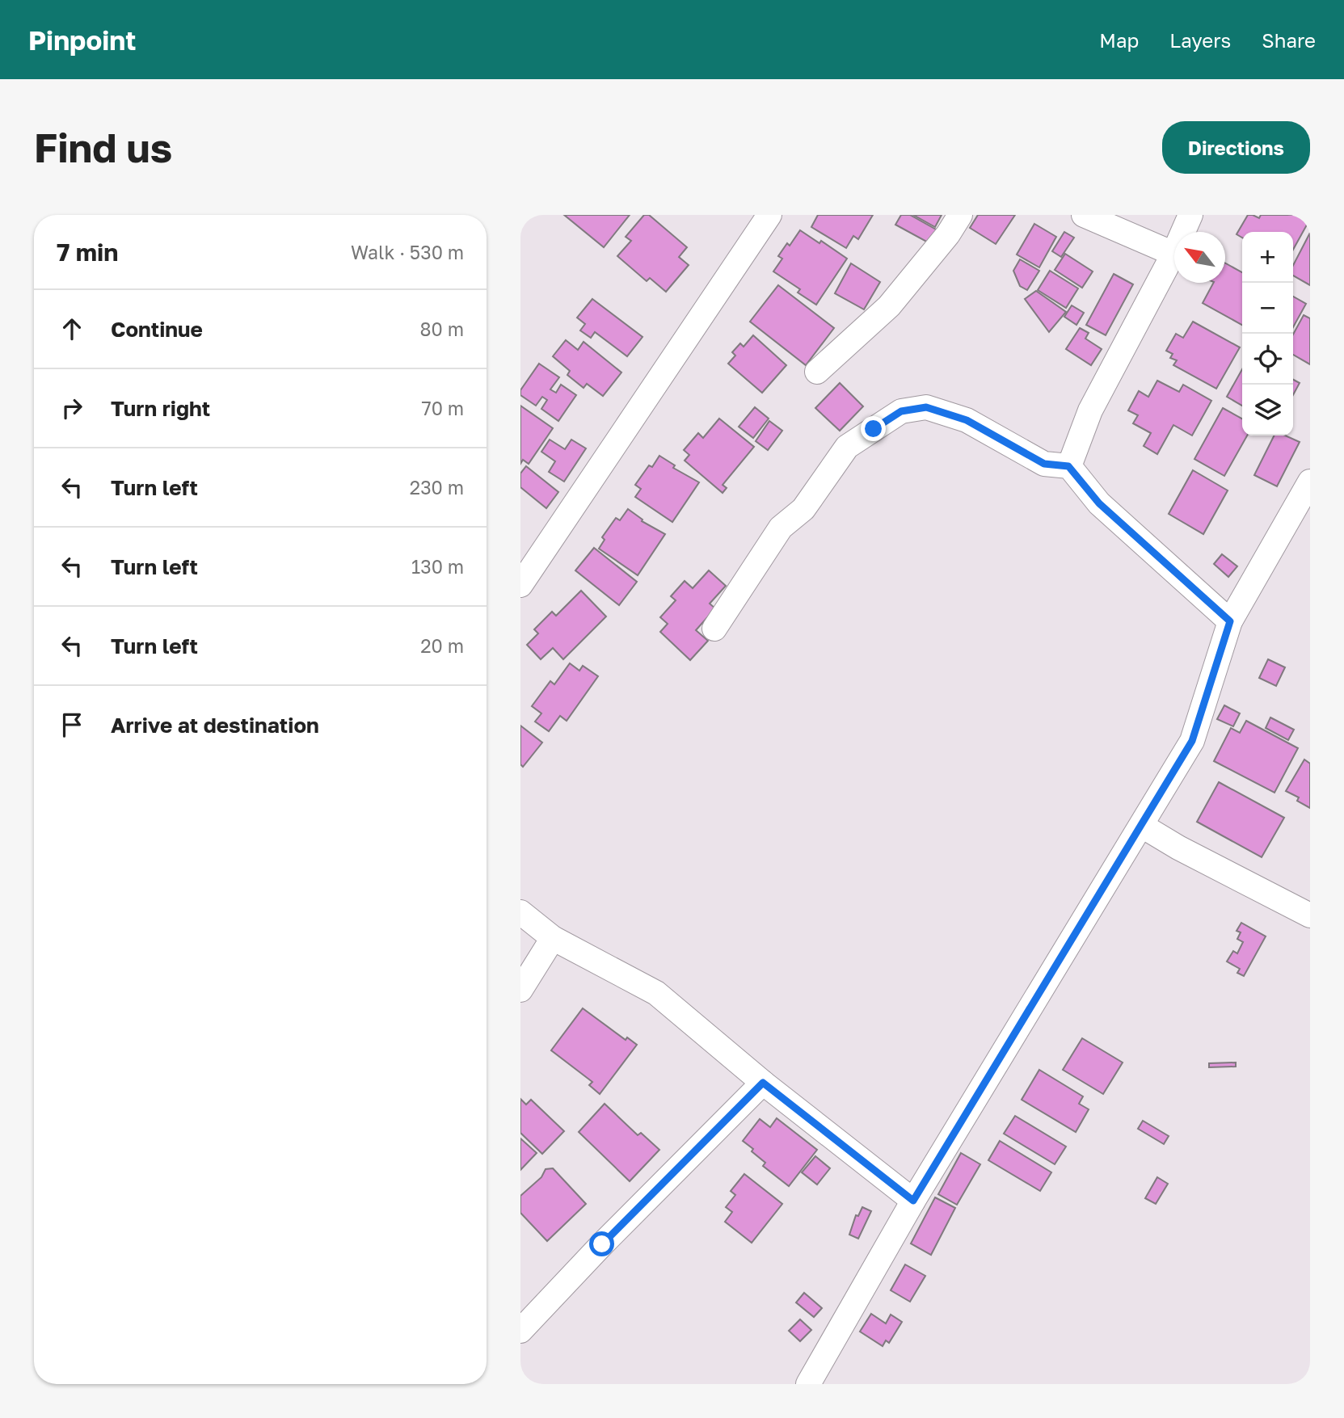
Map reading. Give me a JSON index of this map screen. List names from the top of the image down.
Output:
{
  "north": "top left",
  "page": {
    "header": "Pinpoint",
    "nav": ["Map", "Layers", "Share"],
    "buttons": "Directions",
    "title": "Find us",
    "heading": ["7 min", "Walk · 530 m"],
    "map_buttons": ["+", "−"],
    "list": [
      ["Continue", "80 m"],
      ["Turn right", "70 m"],
      ["Turn left", "230 m"],
      ["Turn left", "130 m"],
      ["Turn left", "20 m"],
      "Arrive at destination"
    ]
  }
}
